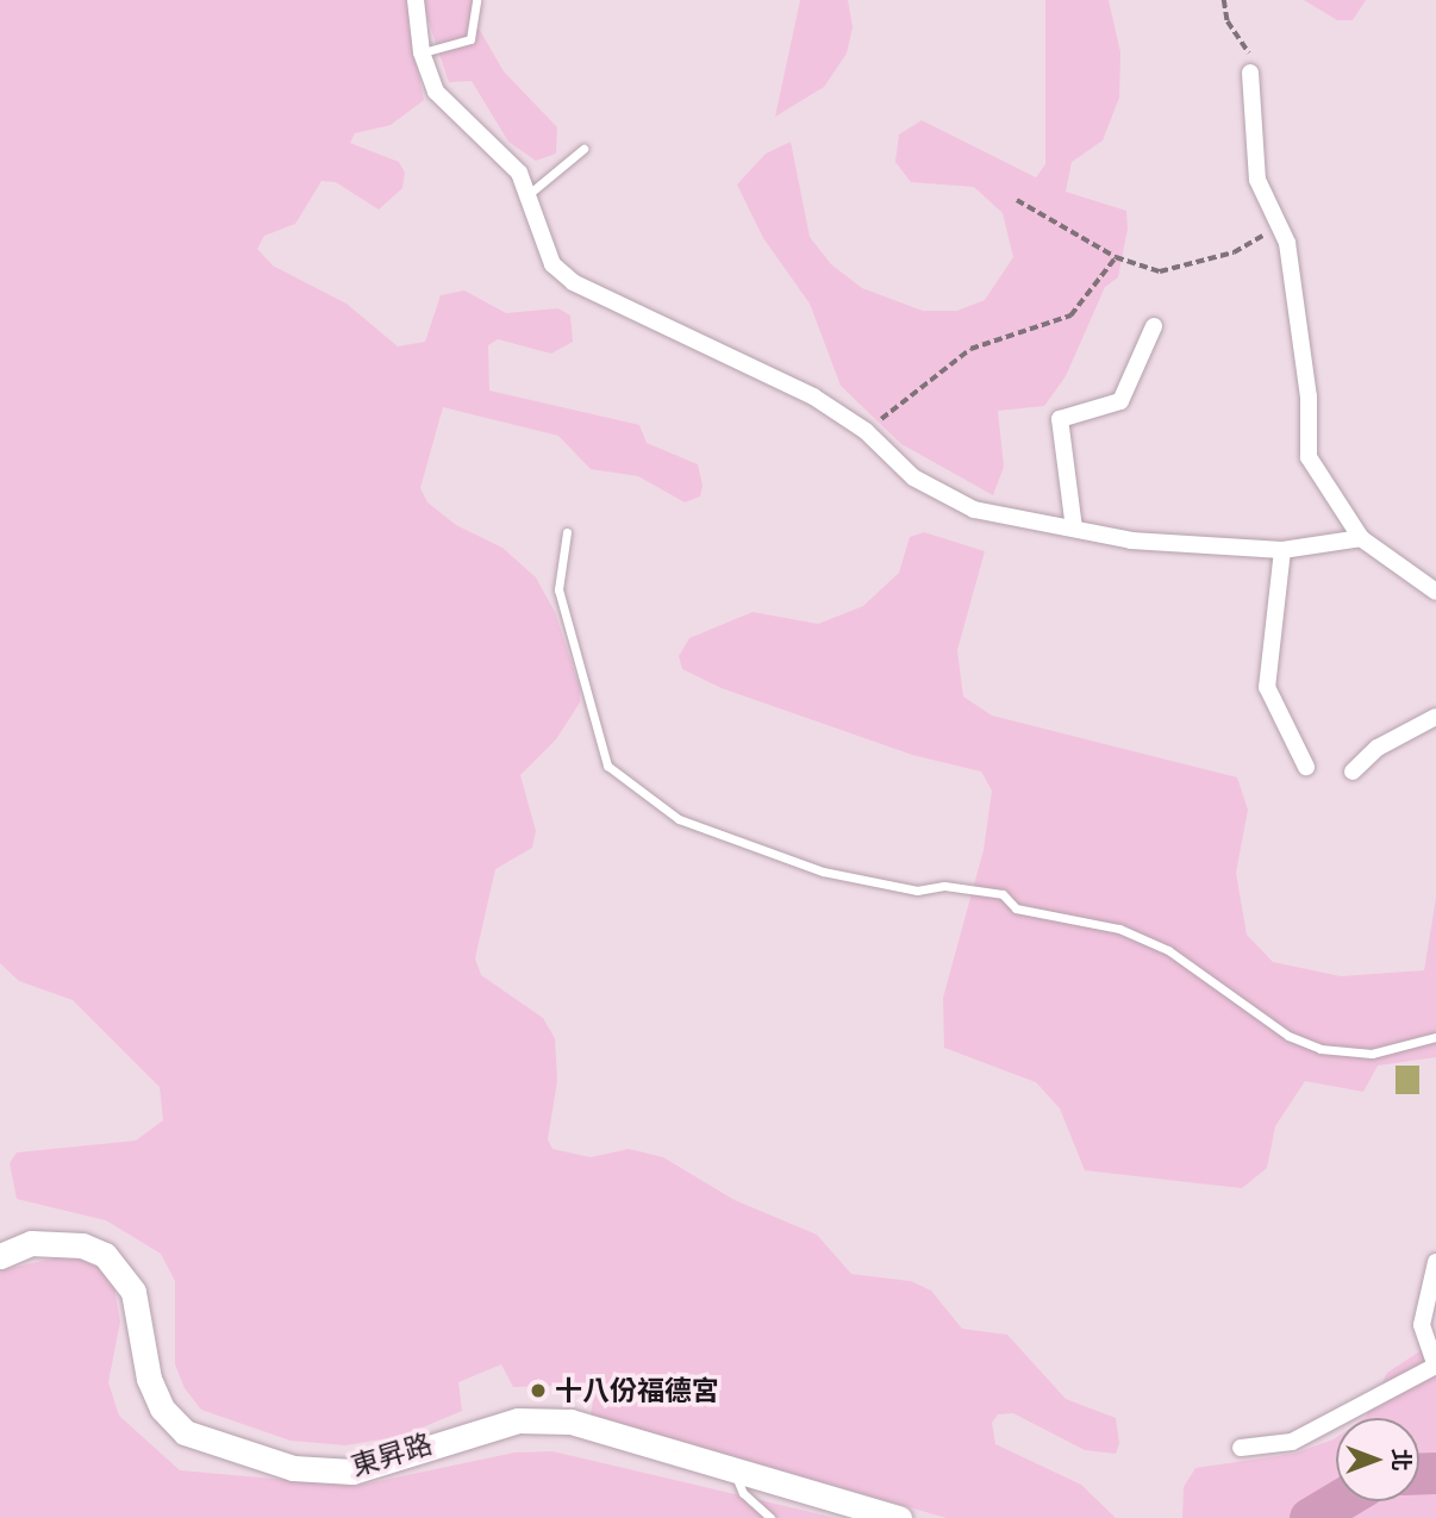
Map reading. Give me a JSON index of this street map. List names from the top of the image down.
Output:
{
  "streets": {
    "street": ["東昇路"]
  },
  "places": ["十八份福德宮"],
  "north": "right"
}
